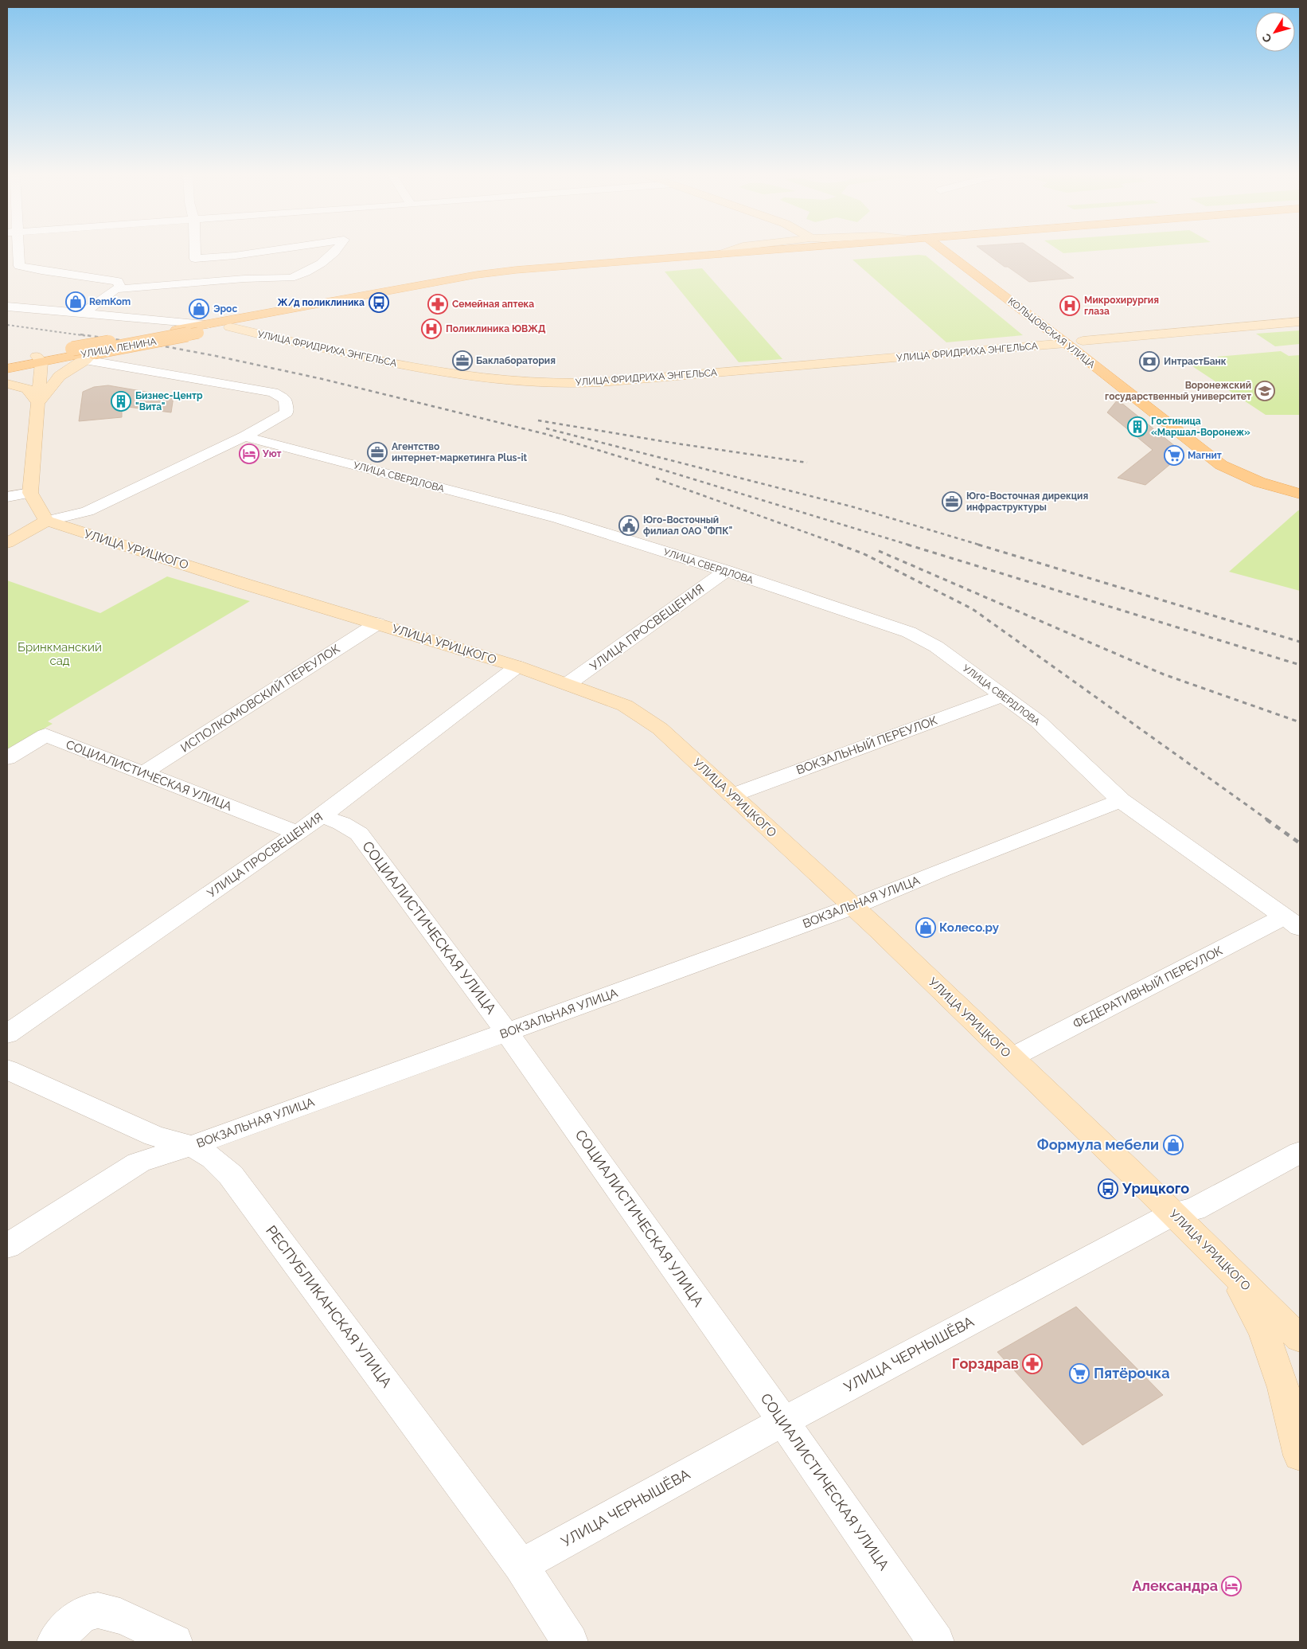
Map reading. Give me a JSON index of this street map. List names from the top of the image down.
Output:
{
  "streets": {
    "main road": ["КОЛЬЦОВСКАЯ УЛИЦА", "УЛИЦА ЛЕНИНА"],
    "street": [
      "УЛИЦА ФРИДРИХА ЭНГЕЛЬСА",
      "УЛИЦА СВЕРДЛОВА",
      "УЛИЦА УРИЦКОГО",
      "УЛИЦА ПРОСВЕЩЕНИЯ",
      "ИСПОЛКОМОВСКИЙ ПЕРЕУЛОК",
      "ВОКЗАЛЬНЫЙ ПЕРЕУЛОК",
      "СОЦИАЛИСТИЧЕСКАЯ УЛИЦА",
      "ВОКЗАЛЬНАЯ УЛИЦА",
      "ФЕДЕРАТИВНЫЙ ПЕРЕУЛОК",
      "РЕСПУБЛИКАНСКАЯ УЛИЦА",
      "УЛИЦА ЧЕРНЫШЁВА"
    ]
  },
  "crossings": [
    ["КОЛЬЦОВСКАЯ УЛИЦА", "УЛИЦА ФРИДРИХА ЭНГЕЛЬСА"],
    ["УЛИЦА ЛЕНИНА", "УЛИЦА ФРИДРИХА ЭНГЕЛЬСА"],
    ["УЛИЦА СВЕРДЛОВА", "УЛИЦА ПРОСВЕЩЕНИЯ"],
    ["УЛИЦА СВЕРДЛОВА", "ВОКЗАЛЬНЫЙ ПЕРЕУЛОК"],
    ["УЛИЦА СВЕРДЛОВА", "ВОКЗАЛЬНАЯ УЛИЦА"],
    ["УЛИЦА СВЕРДЛОВА", "ФЕДЕРАТИВНЫЙ ПЕРЕУЛОК"],
    ["УЛИЦА УРИЦКОГО", "УЛИЦА ПРОСВЕЩЕНИЯ"],
    ["УЛИЦА УРИЦКОГО", "ИСПОЛКОМОВСКИЙ ПЕРЕУЛОК"],
    ["УЛИЦА УРИЦКОГО", "ВОКЗАЛЬНЫЙ ПЕРЕУЛОК"],
    ["УЛИЦА УРИЦКОГО", "ВОКЗАЛЬНАЯ УЛИЦА"],
    ["УЛИЦА УРИЦКОГО", "ФЕДЕРАТИВНЫЙ ПЕРЕУЛОК"],
    ["УЛИЦА УРИЦКОГО", "УЛИЦА ЧЕРНЫШЁВА"],
    ["УЛИЦА ПРОСВЕЩЕНИЯ", "СОЦИАЛИСТИЧЕСКАЯ УЛИЦА"],
    ["ИСПОЛКОМОВСКИЙ ПЕРЕУЛОК", "СОЦИАЛИСТИЧЕСКАЯ УЛИЦА"],
    ["СОЦИАЛИСТИЧЕСКАЯ УЛИЦА", "ВОКЗАЛЬНАЯ УЛИЦА"],
    ["СОЦИАЛИСТИЧЕСКАЯ УЛИЦА", "УЛИЦА ЧЕРНЫШЁВА"],
    ["ВОКЗАЛЬНАЯ УЛИЦА", "РЕСПУБЛИКАНСКАЯ УЛИЦА"],
    ["РЕСПУБЛИКАНСКАЯ УЛИЦА", "УЛИЦА ЧЕРНЫШЁВА"]
  ],
  "parks": ["Бринкманский сад"],
  "places": {
    "shop": [
      "RemKom",
      "Эрос",
      "Колесо.ру",
      "Формула мебели"
    ],
    "bus stop": ["Ж/д поликлиника", "Урицкого"],
    "pharmacy": ["Семейная аптека", "Горздрав"],
    "hospital": ["Микрохирургия глаза", "Поликлиника ЮВЖД"],
    "office": ["Баклаборатория", "Агентство интернет-маркетинга Plus-it", "Юго-Восточная дирекция инфраструктуры"],
    "bank": ["ИнтрастБанк"],
    "school or university": ["Воронежский государственный университет"],
    "building": ["Бизнес-Центр \"Вита\"", "Гостиница «Маршал-Воронеж»"],
    "hotel": ["Уют", "Александра"],
    "supermarket": ["Магнит", "Пятёрочка"],
    "public building": ["Юго-Восточный филиал ОАО \"ФПК\""]
  },
  "north": "bottom left"
}
